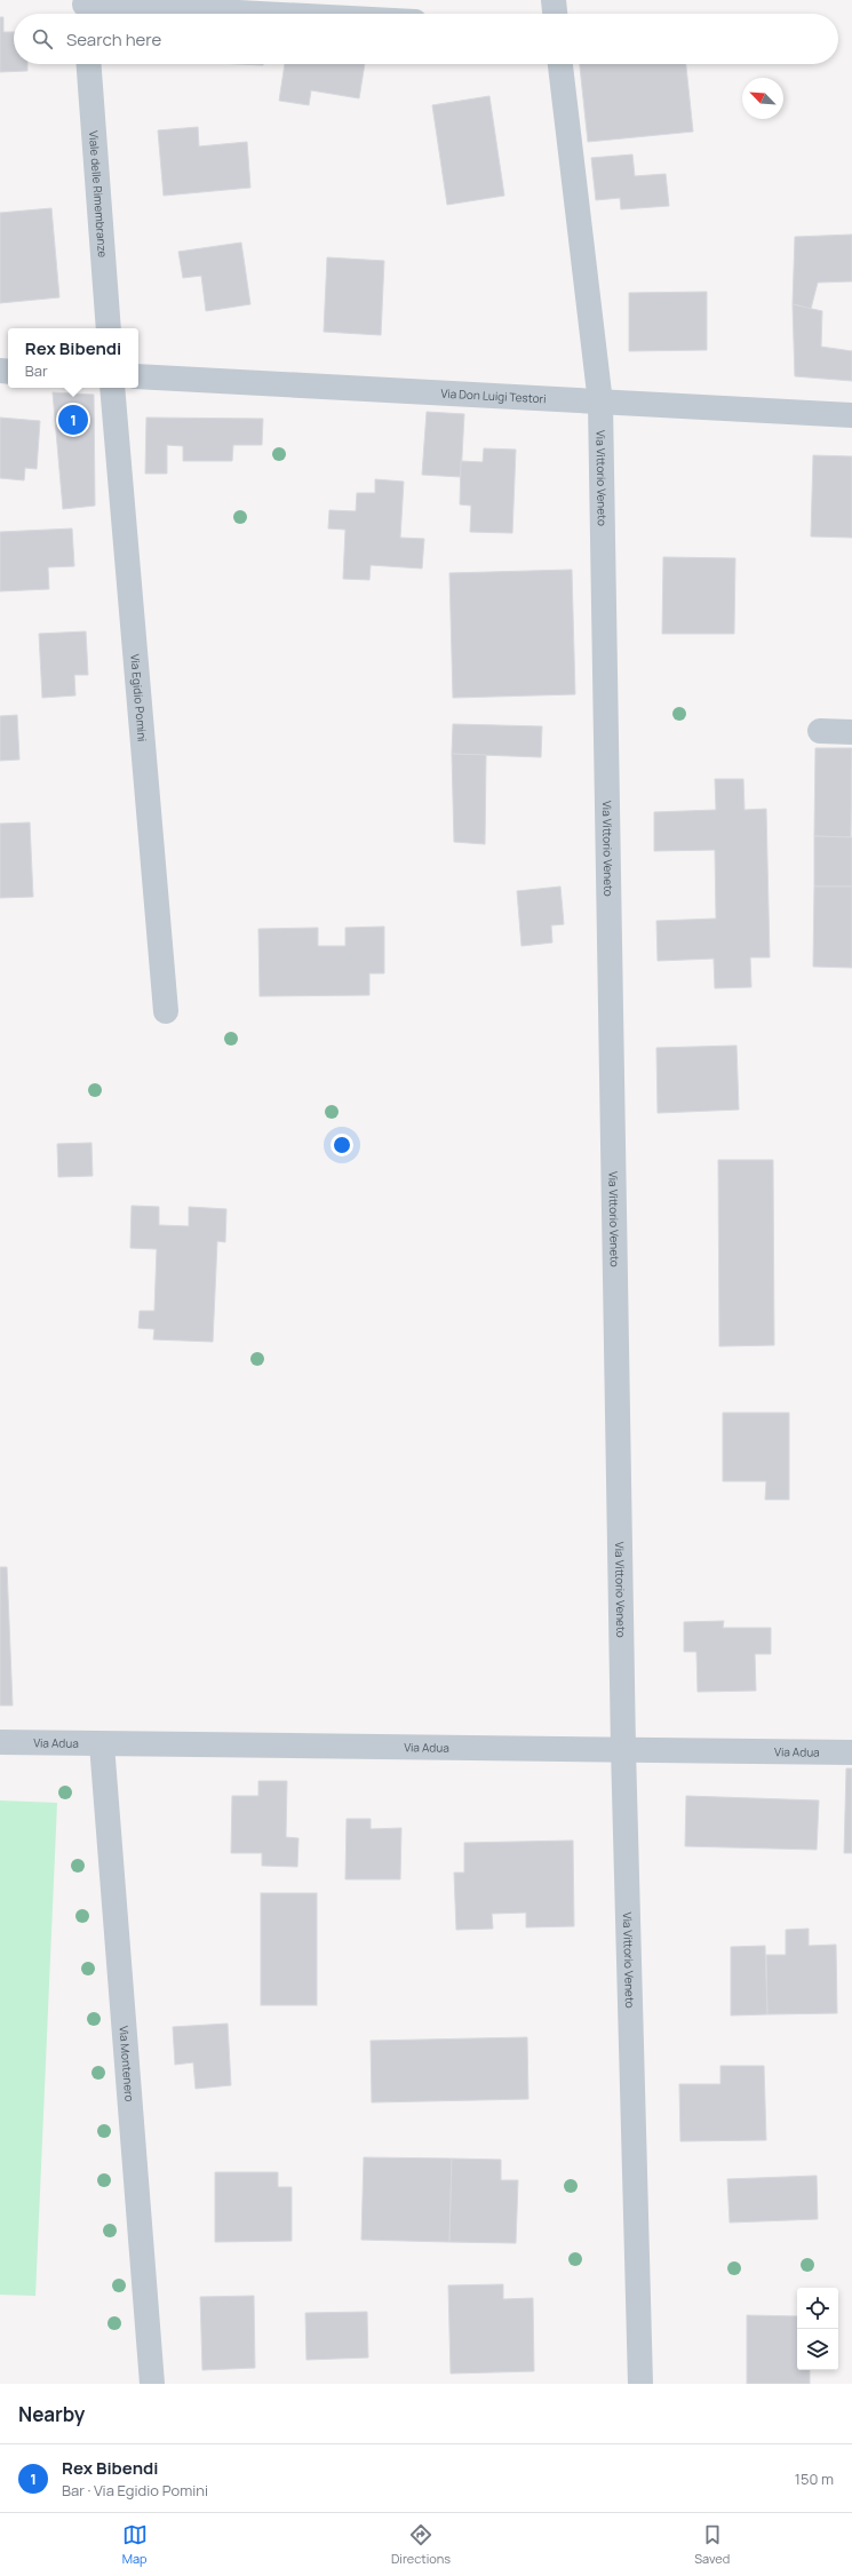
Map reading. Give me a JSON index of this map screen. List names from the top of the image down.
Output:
{
  "streets": {
    "street": [
      "Viale delle Rimembranze",
      "Via Don Luigi Testori",
      "Via Vittorio Veneto",
      "Via Egidio Pomini",
      "Via Adua",
      "Via Montenero"
    ]
  },
  "crossings": [
    ["Via Don Luigi Testori", "Via Vittorio Veneto"],
    ["Via Vittorio Veneto", "Via Adua"],
    ["Via Adua", "Via Montenero"]
  ],
  "north": "top left",
  "page": {
    "search": "Search here",
    "popup": ["Rex Bibendi", "Bar"],
    "pins": "1",
    "heading": "Nearby",
    "list": [
      {
        "mark": "1",
        "name": "Rex Bibendi",
        "note": "Bar · Via Egidio Pomini",
        "value": "150 m"
      }
    ],
    "nav": ["Map", "Directions", "Saved"]
  }
}
